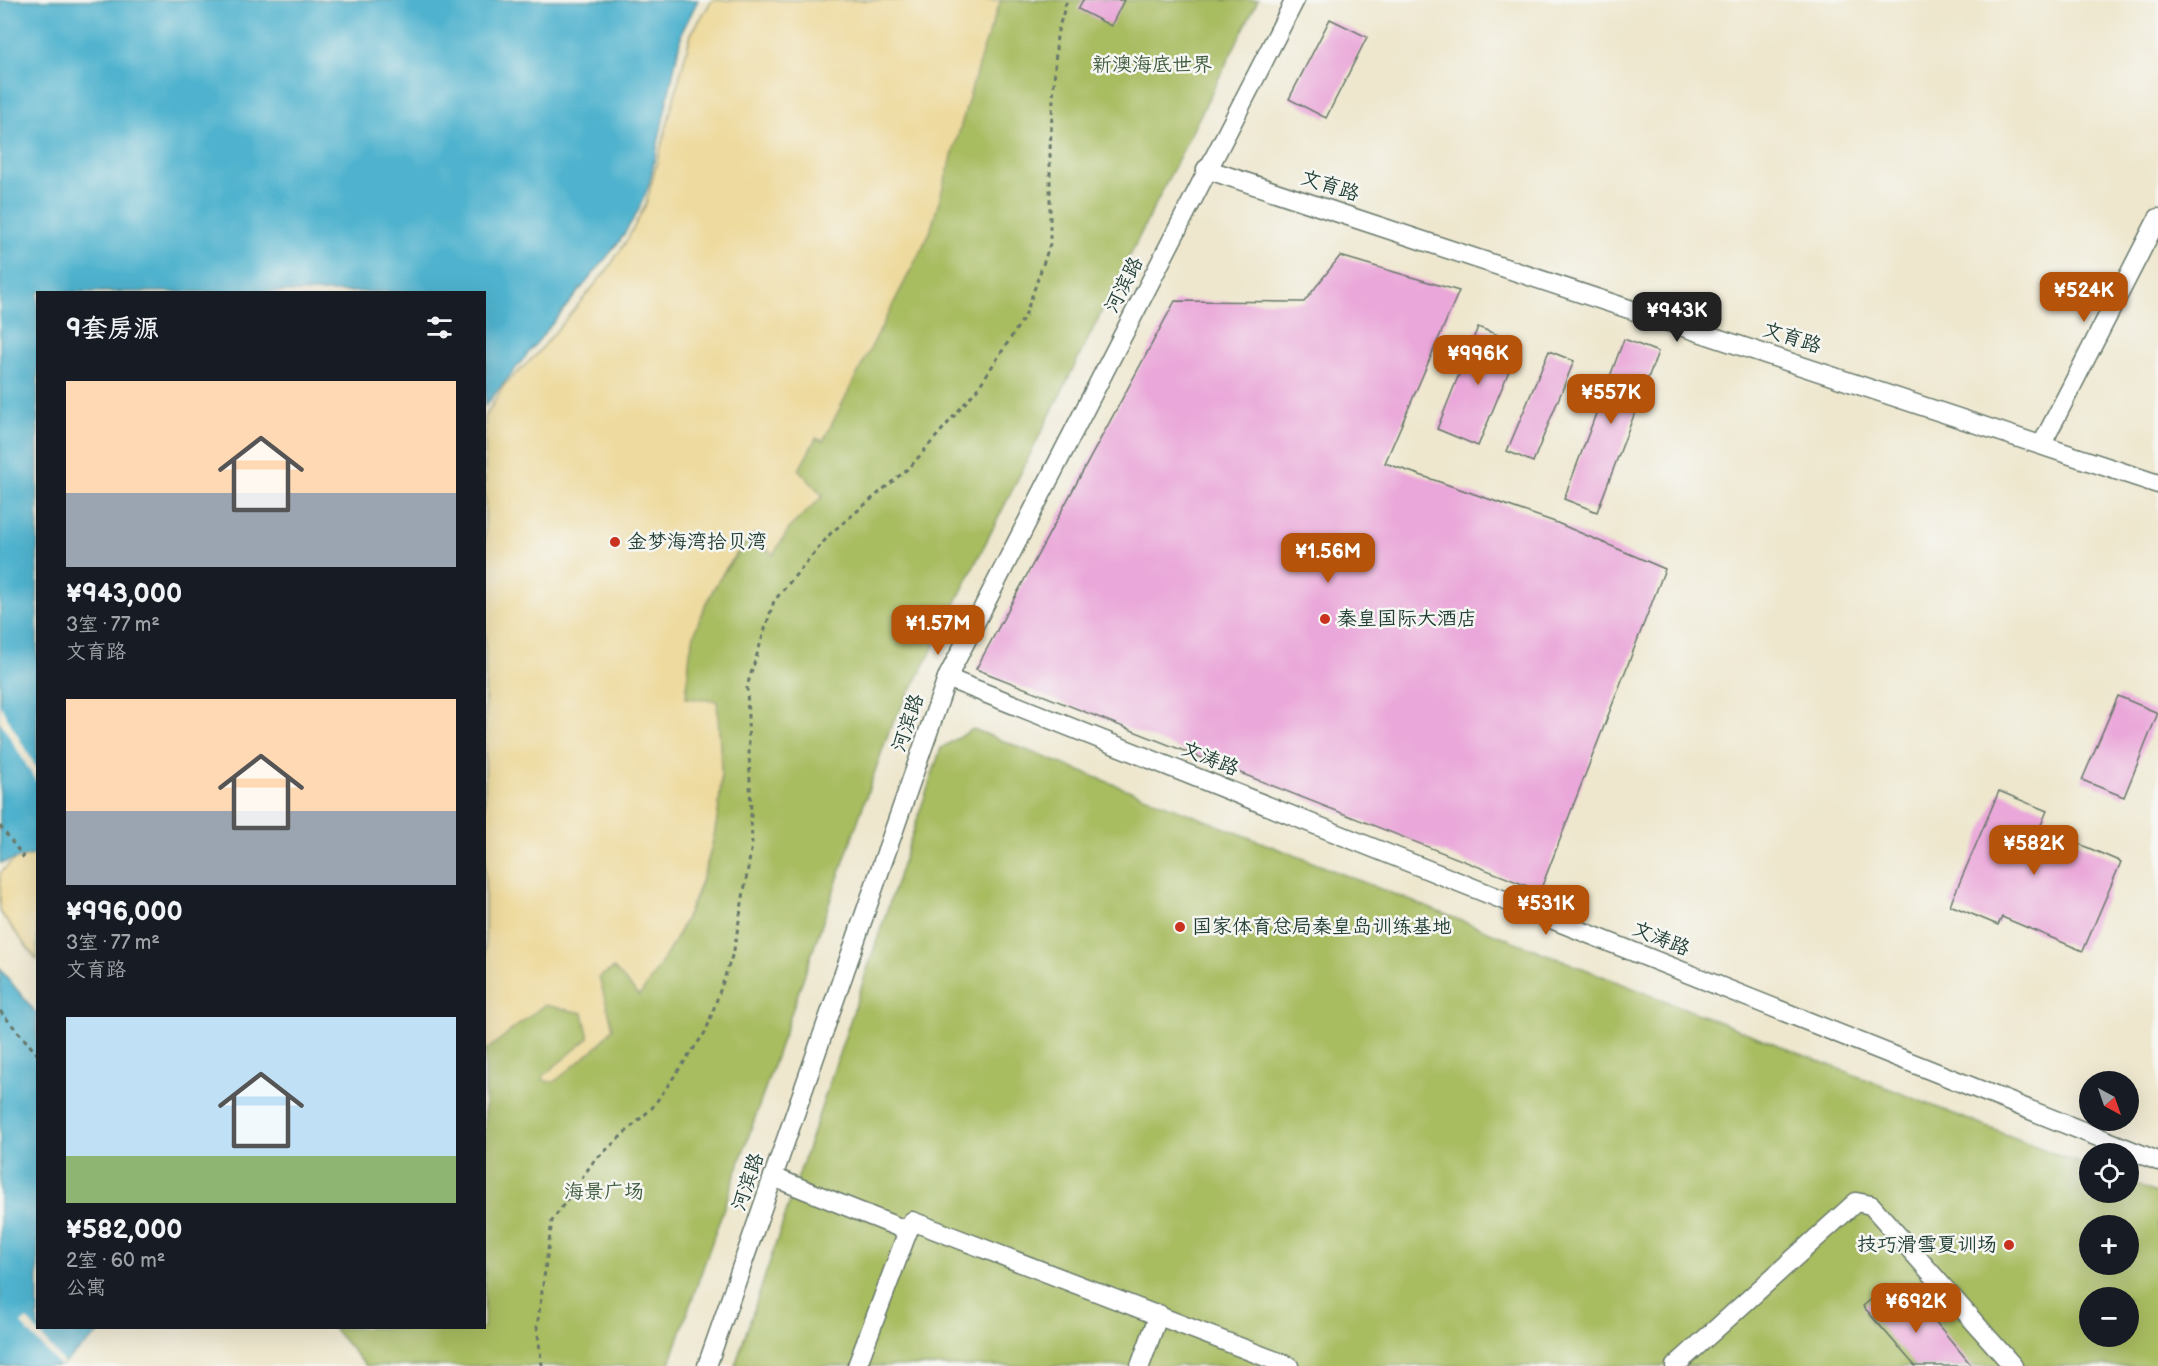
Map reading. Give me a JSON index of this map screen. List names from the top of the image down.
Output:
{
  "streets": {
    "street": ["文育路", "河滨路", "文涛路"]
  },
  "crossings": [
    ["文育路", "河滨路"],
    ["河滨路", "文涛路"]
  ],
  "parks": ["新澳海底世界", "海景广场"],
  "places": [
    "金梦海湾拾贝湾",
    "秦皇国际大酒店",
    "国家体育总局秦皇岛训练基地",
    "技巧滑雪夏训场"
  ],
  "north": "bottom right",
  "page": {
    "price": [
      "¥524K",
      "¥943K",
      "¥996K",
      "¥557K",
      "¥1.56M",
      "¥1.57M",
      "¥582K",
      "¥531K",
      "¥692K"
    ],
    "heading": "9套房源",
    "list": [
      {
        "name": "¥943,000",
        "note": "3室 · 77 m² · 文育路"
      },
      {
        "name": "¥996,000",
        "note": "3室 · 77 m² · 文育路"
      },
      {
        "name": "¥582,000",
        "note": "2室 · 60 m² · 公寓"
      }
    ],
    "map_buttons": ["+", "−"]
  }
}
